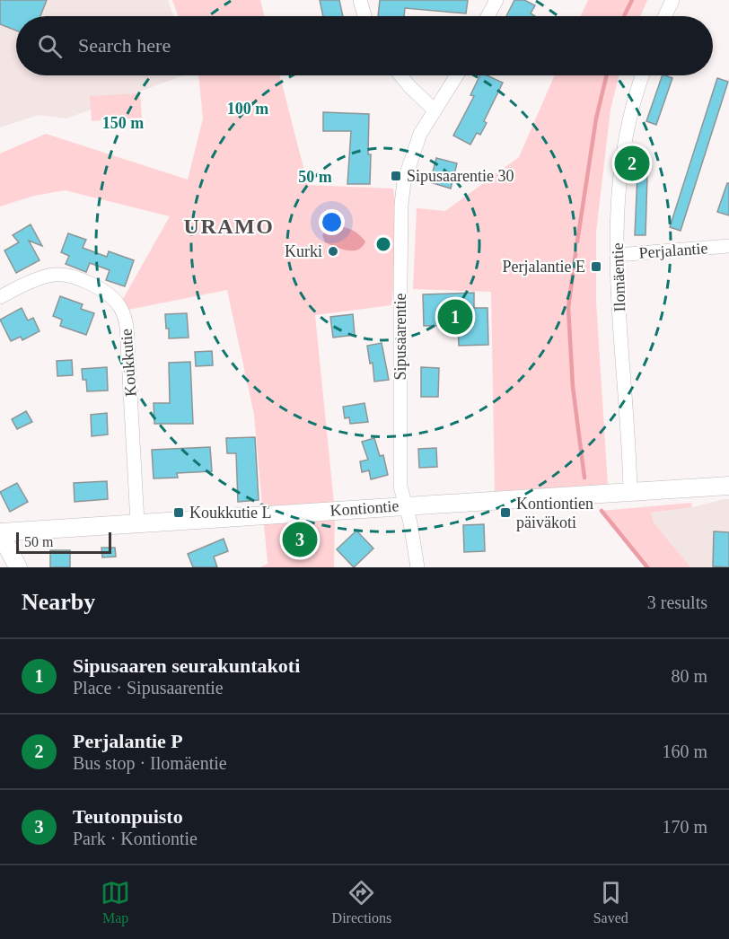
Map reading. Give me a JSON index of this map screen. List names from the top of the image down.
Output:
{
  "streets": {
    "street": [
      "Perjalantie",
      "Ilomäentie",
      "Sipusaarentie",
      "Koukkutie",
      "Kontiontie"
    ]
  },
  "crossings": [
    ["Perjalantie", "Ilomäentie"],
    ["Ilomäentie", "Kontiontie"],
    ["Sipusaarentie", "Kontiontie"],
    ["Koukkutie", "Kontiontie"]
  ],
  "districts": ["URAMO"],
  "places": {
    "transit": [
      "Sipusaarentie 30",
      "Perjalantie E",
      "Koukkutie L",
      "Kontiontien päiväkoti"
    ],
    "other": ["Kurki"]
  },
  "scale_bar": "50 m",
  "page": {
    "search": "Search here",
    "pins": ["2", "1", "3"],
    "scale": "50 m",
    "heading": ["Nearby", "3 results"],
    "list": [
      {
        "mark": "1",
        "name": "Sipusaaren seurakuntakoti",
        "note": "Place · Sipusaarentie",
        "value": "80 m"
      },
      {
        "mark": "2",
        "name": "Perjalantie P",
        "note": "Bus stop · Ilomäentie",
        "value": "160 m"
      },
      {
        "mark": "3",
        "name": "Teutonpuisto",
        "note": "Park · Kontiontie",
        "value": "170 m"
      }
    ],
    "nav": ["Map", "Directions", "Saved"]
  },
  "rings": ["100 m", "150 m", "50 m"]
}
